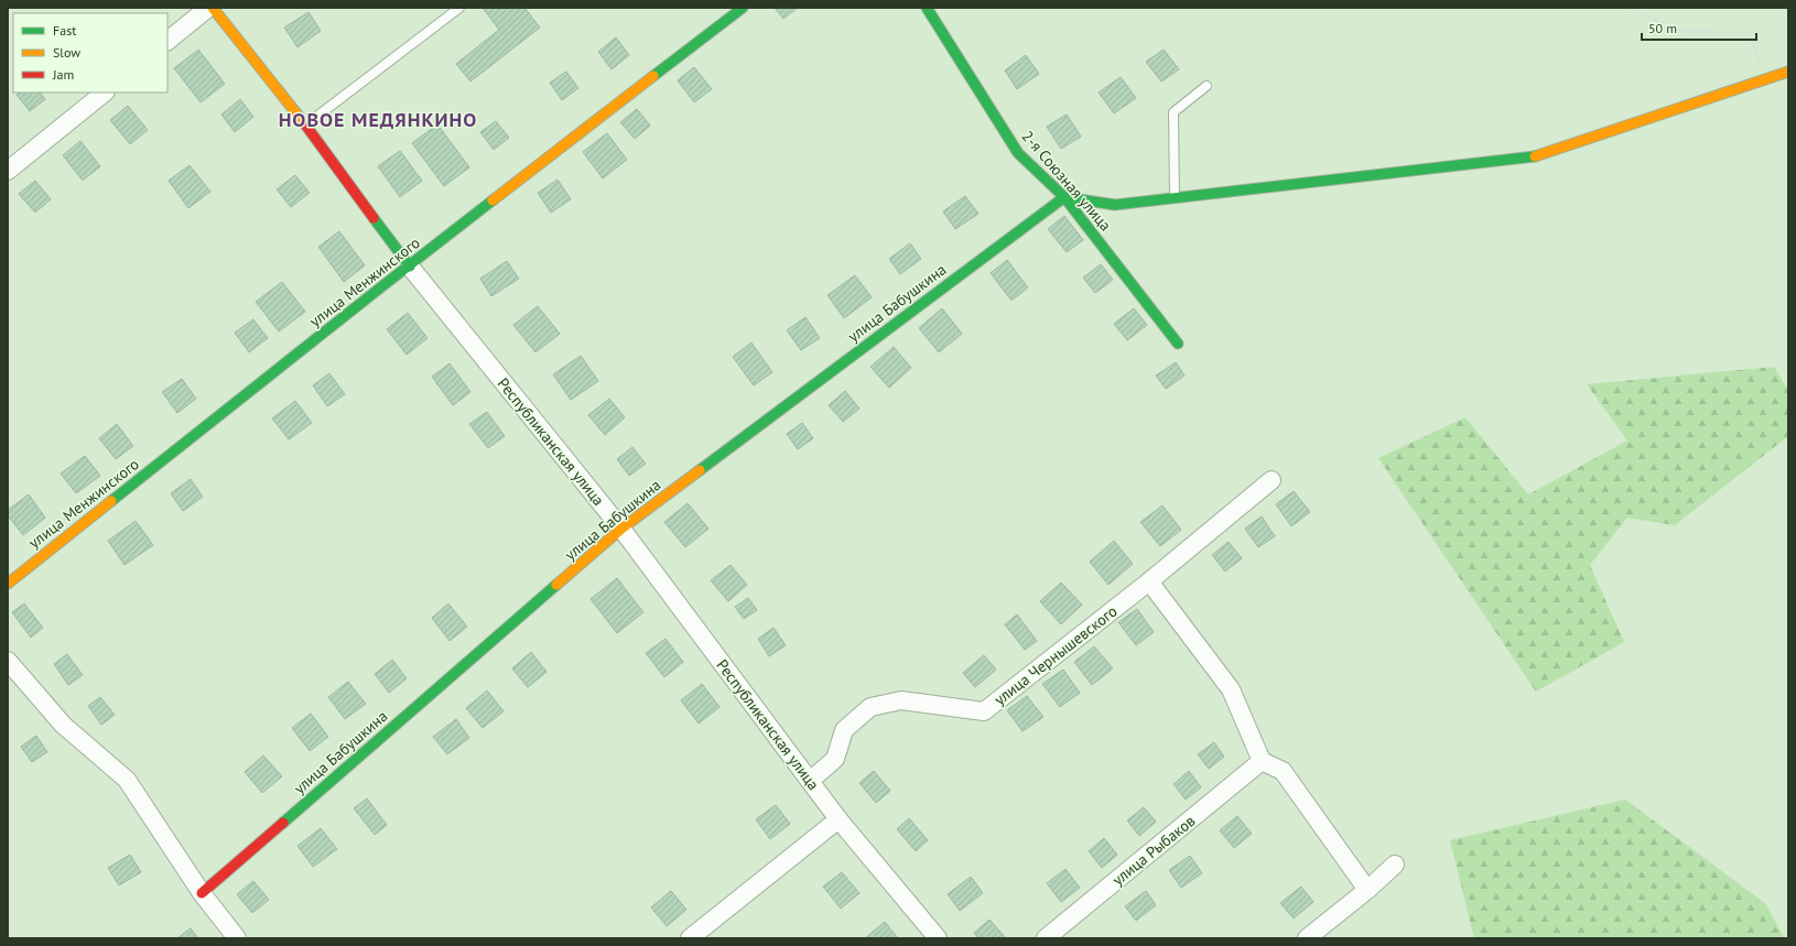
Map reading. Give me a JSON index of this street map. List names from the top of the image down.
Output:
{
  "streets": {
    "main road": [
      "2-я Союзная улица",
      "улица Менжинского",
      "улица Бабушкина",
      "Республиканская улица"
    ],
    "street": ["улица Чернышевского", "улица Рыбаков"]
  },
  "crossings": [
    ["2-я Союзная улица", "улица Бабушкина"],
    ["улица Менжинского", "Республиканская улица"],
    ["улица Бабушкина", "Республиканская улица"],
    ["Республиканская улица", "улица Чернышевского"]
  ],
  "districts": ["НОВОЕ МЕДЯНКИНО"],
  "legend": ["Fast", "Slow", "Jam"],
  "scale_bar": "50 m"
}
